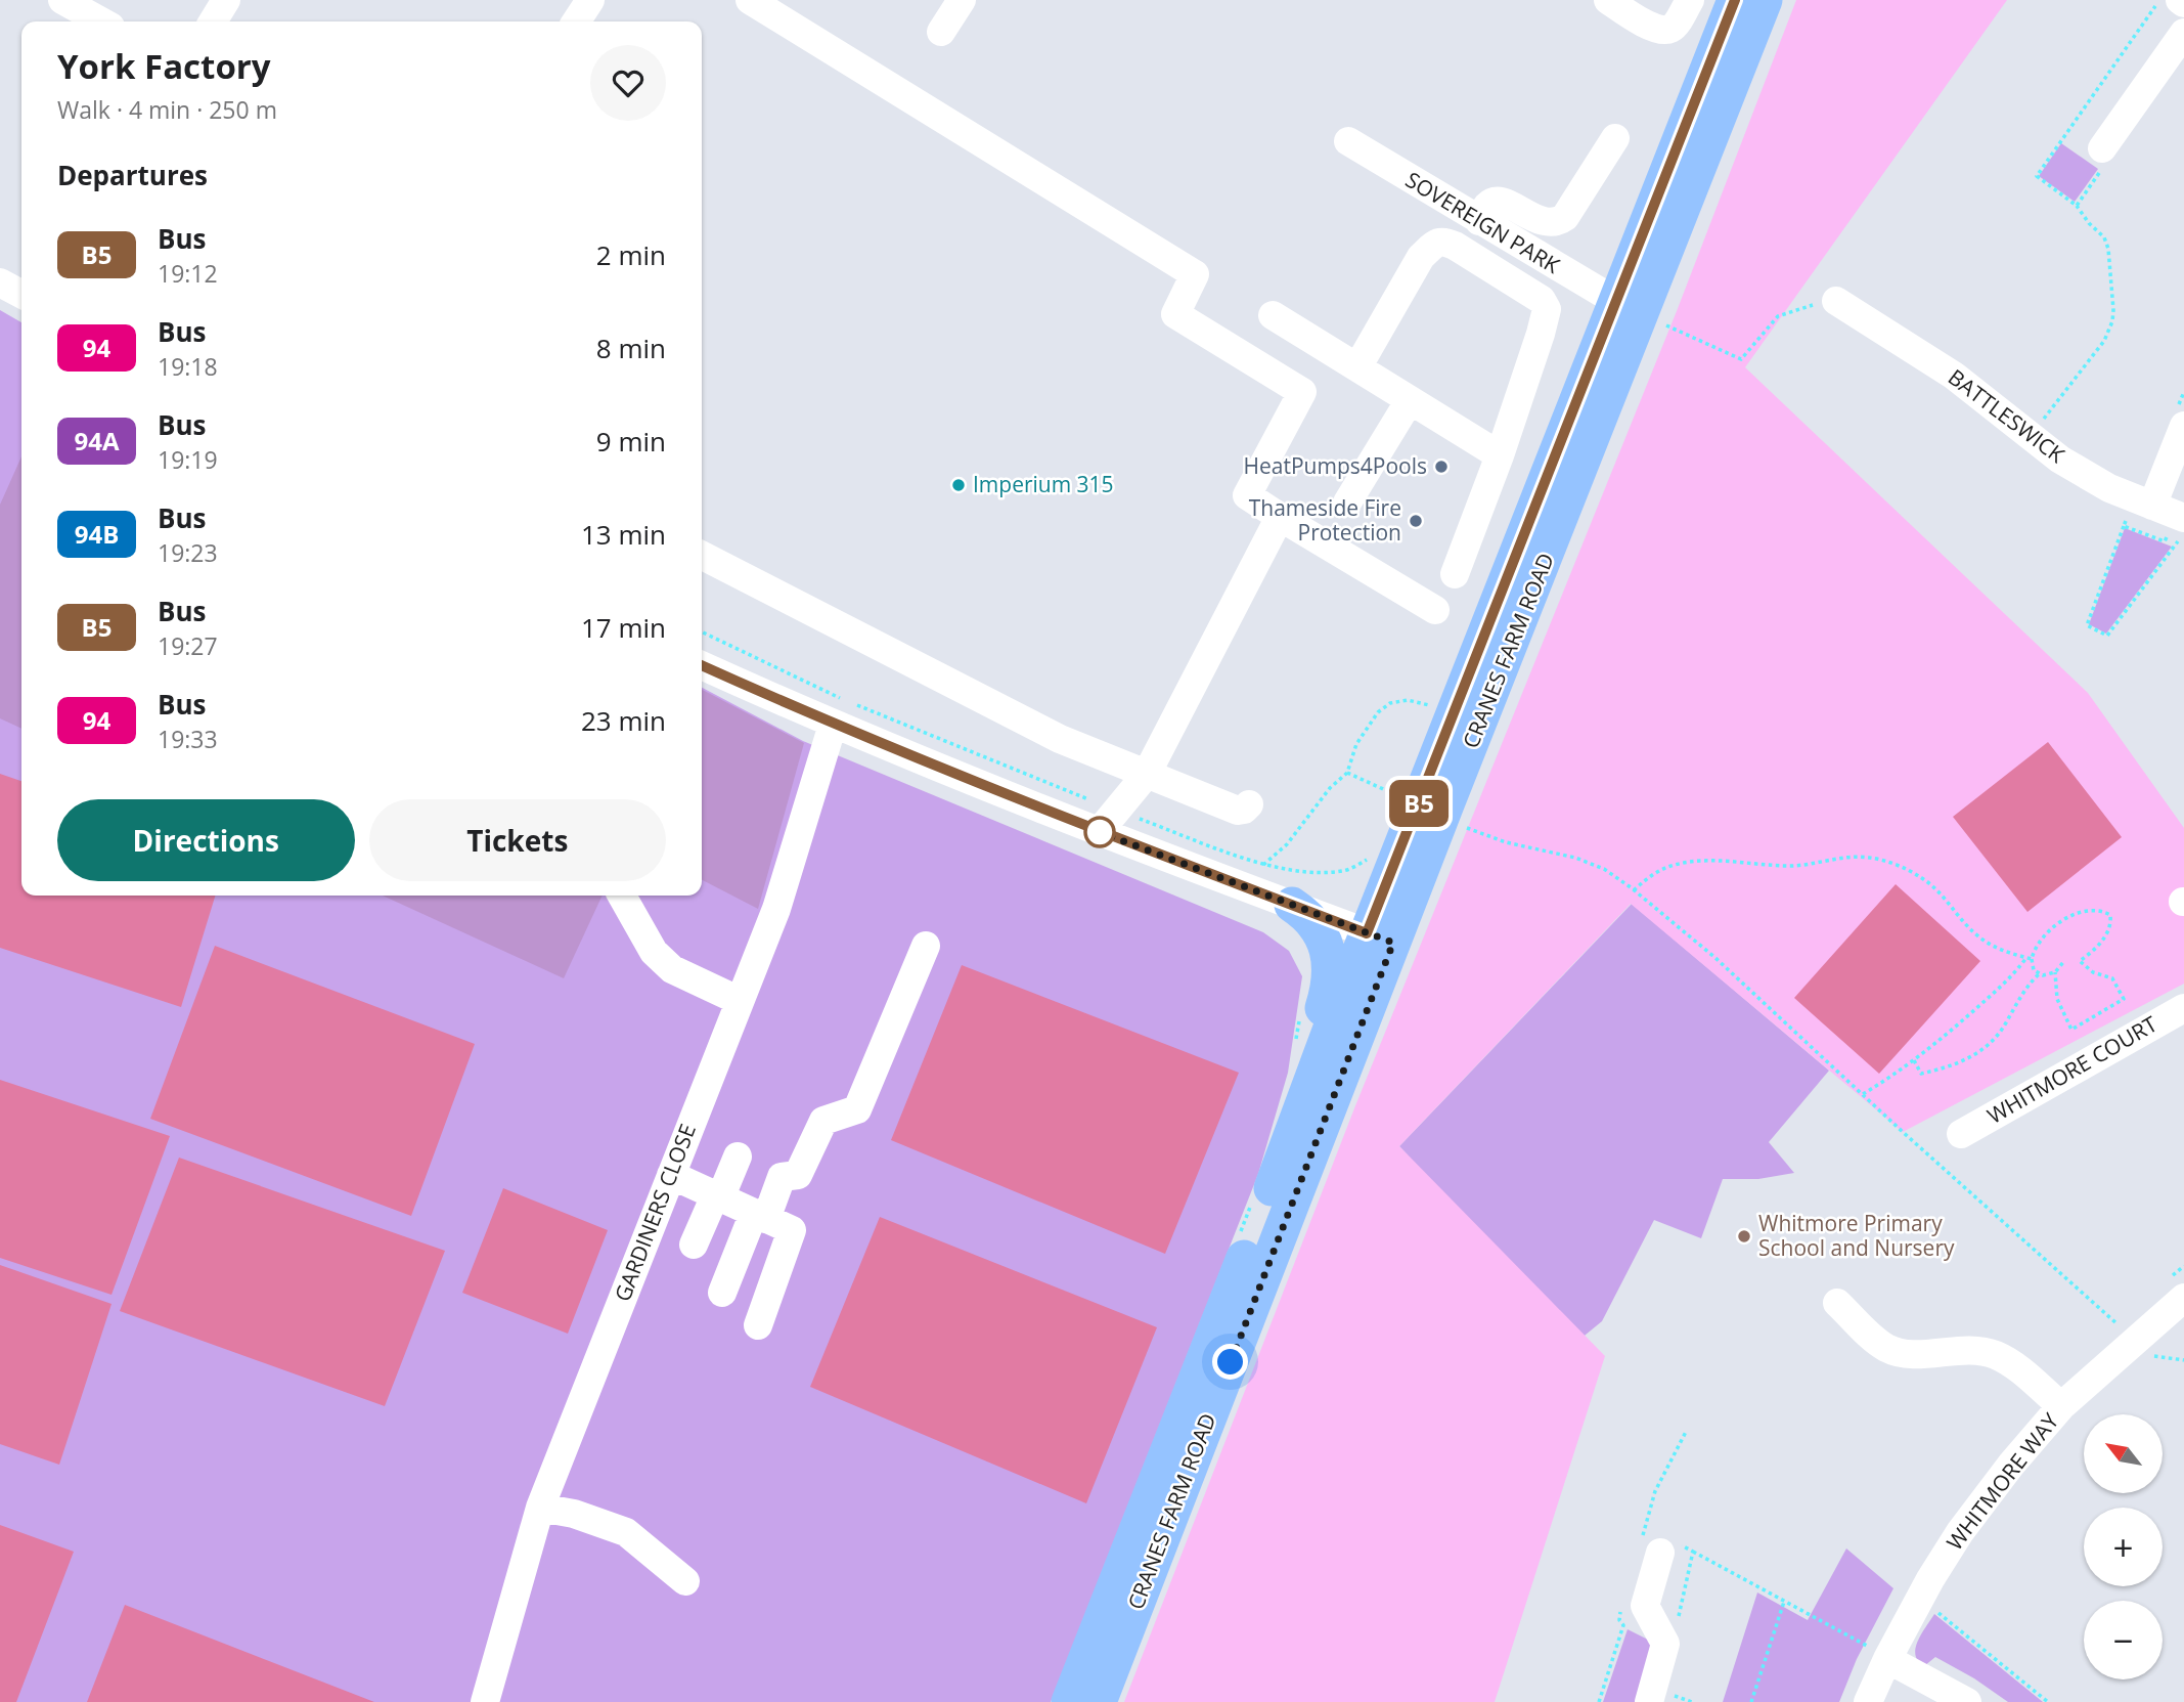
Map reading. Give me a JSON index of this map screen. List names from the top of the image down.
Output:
{
  "streets": {
    "main road": ["CRANES FARM ROAD"],
    "street": [
      "SOVEREIGN PARK",
      "BATTLESWICK",
      "WHITMORE COURT",
      "GARDINERS CLOSE",
      "WHITMORE WAY"
    ]
  },
  "crossings": [
    ["SOVEREIGN PARK", "CRANES FARM ROAD"]
  ],
  "places": [
    "HeatPumps4Pools",
    "Imperium 315",
    "Thameside Fire Protection",
    "Whitmore Primary School and Nursery"
  ],
  "lines": ["bus line B5"],
  "north": "top left",
  "page": {
    "on_map": "B5",
    "heading": [
      ["York Factory", "Walk · 4 min · 250 m"],
      "Departures"
    ],
    "list": [
      {
        "mark": "B5",
        "name": "Bus",
        "note": "19:12",
        "value": "2 min"
      },
      {
        "mark": "94",
        "name": "Bus",
        "note": "19:18",
        "value": "8 min"
      },
      {
        "mark": "94A",
        "name": "Bus",
        "note": "19:19",
        "value": "9 min"
      },
      {
        "mark": "94B",
        "name": "Bus",
        "note": "19:23",
        "value": "13 min"
      },
      {
        "mark": "B5",
        "name": "Bus",
        "note": "19:27",
        "value": "17 min"
      },
      {
        "mark": "94",
        "name": "Bus",
        "note": "19:33",
        "value": "23 min"
      }
    ],
    "buttons": ["Directions", "Tickets"],
    "map_buttons": ["+", "−"]
  }
}
